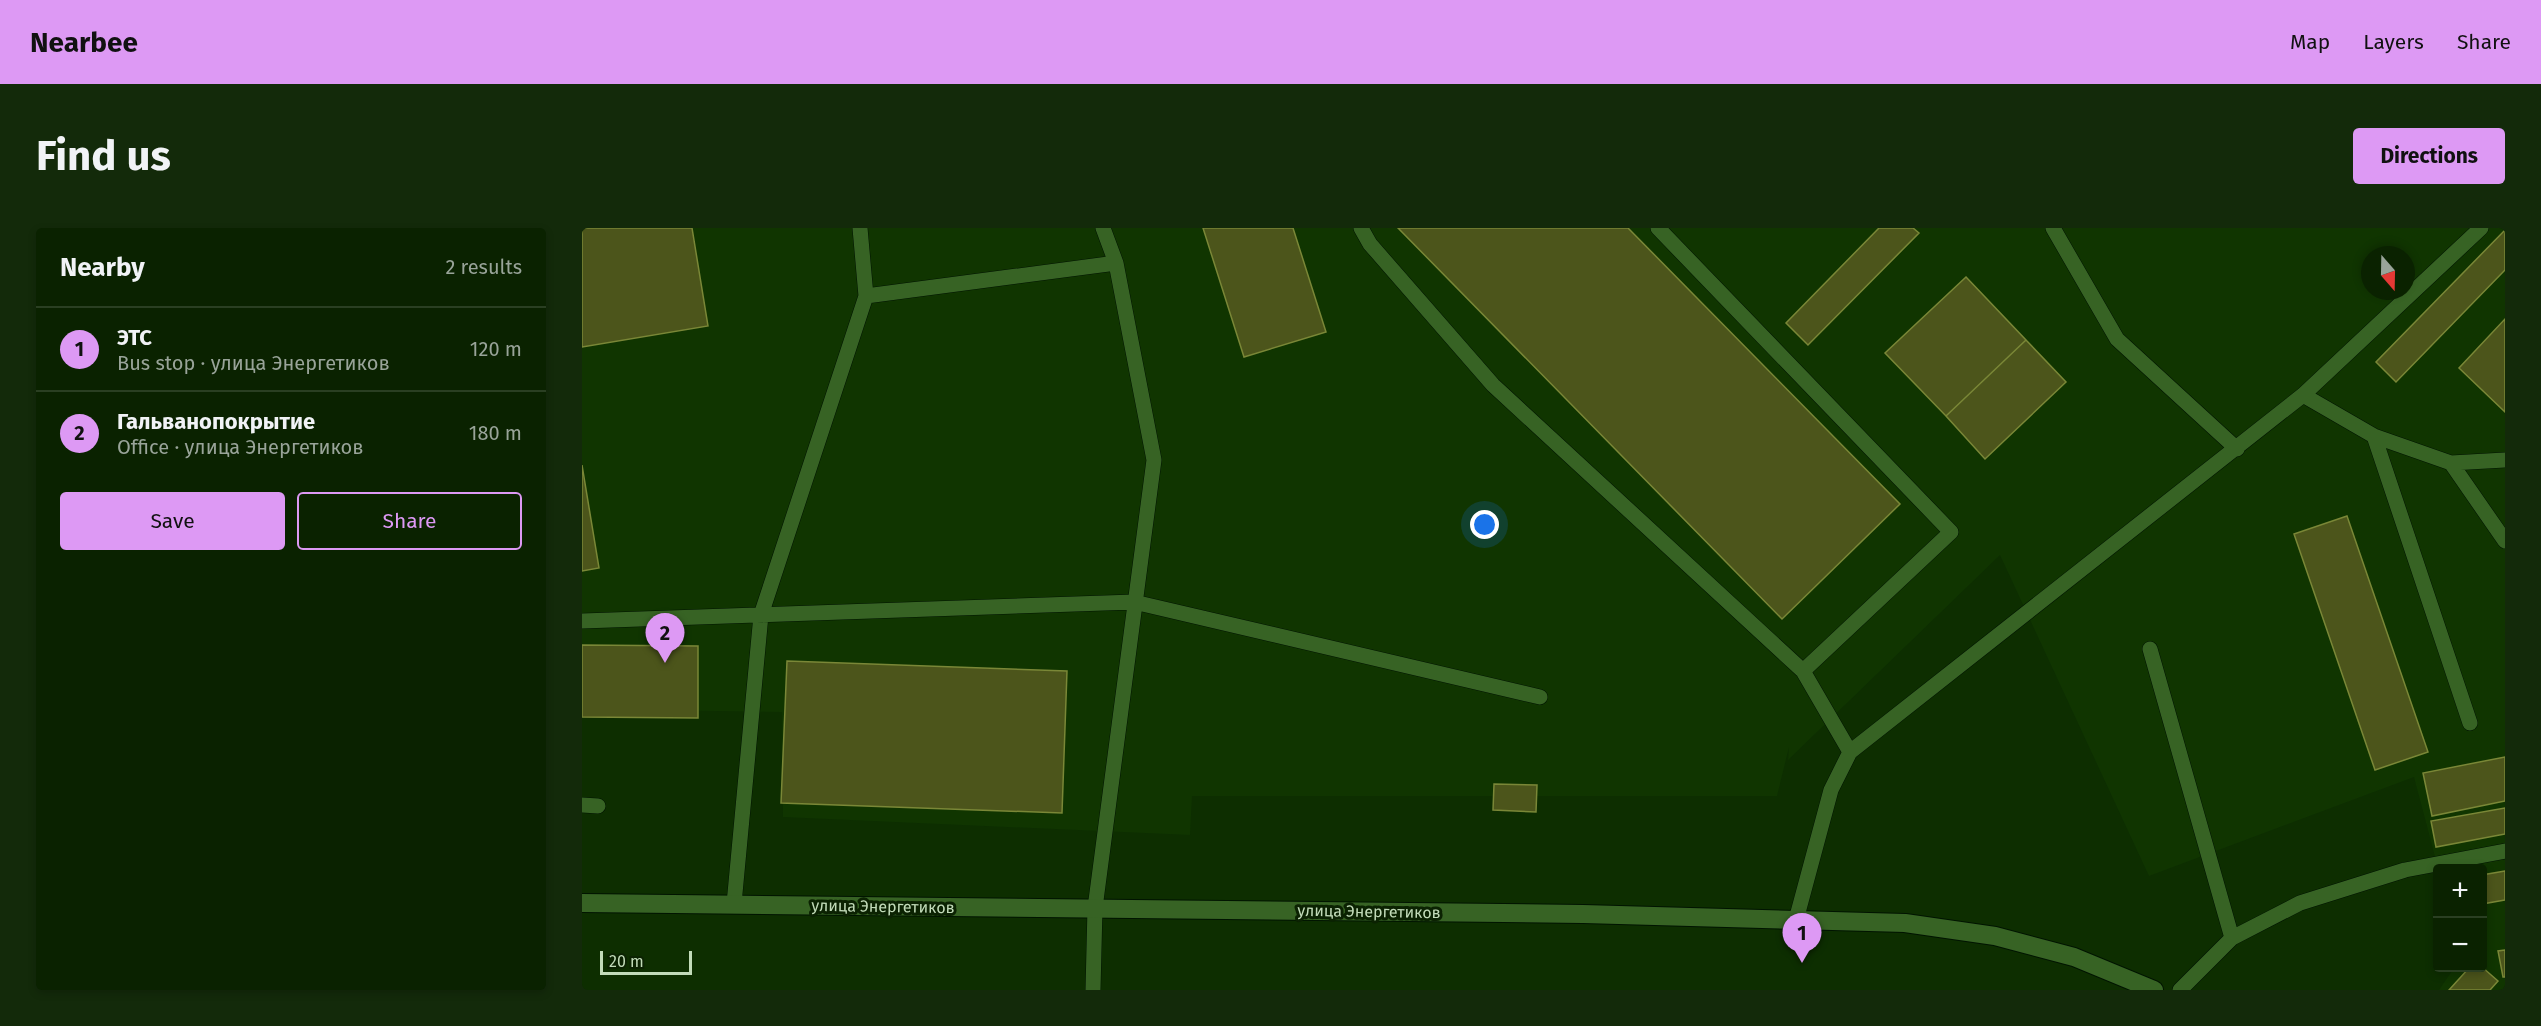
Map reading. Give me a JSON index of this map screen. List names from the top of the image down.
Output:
{
  "streets": {
    "street": ["улица Энергетиков"]
  },
  "scale_bar": "20 m",
  "north": "bottom",
  "page": {
    "header": "Nearbee",
    "nav": ["Map", "Layers", "Share"],
    "buttons": [
      "Directions",
      ["Save", "Share"]
    ],
    "title": "Find us",
    "heading": ["Nearby", "2 results"],
    "list": [
      {
        "mark": "1",
        "name": "ЭТС",
        "note": "Bus stop · улица Энергетиков",
        "value": "120 m"
      },
      {
        "mark": "2",
        "name": "Гальванопокрытие",
        "note": "Office · улица Энергетиков",
        "value": "180 m"
      }
    ],
    "pins": ["2", "1"],
    "map_buttons": ["+", "−"],
    "scale": "20 m"
  }
}
